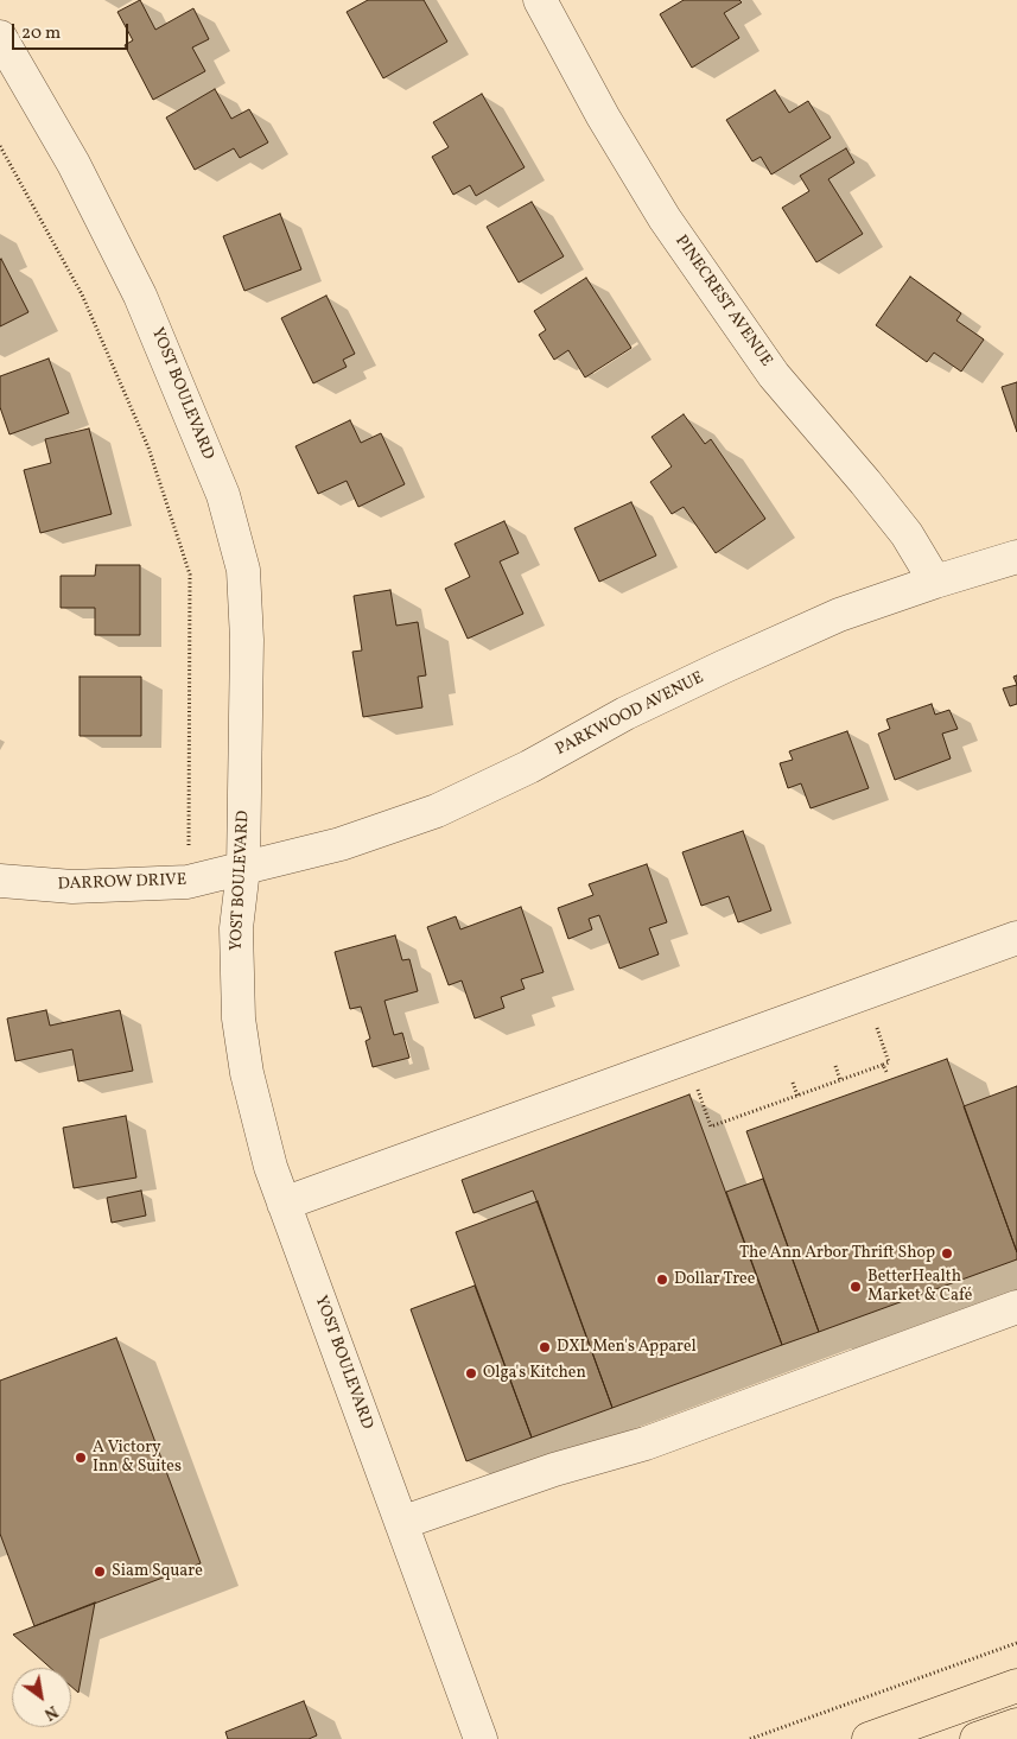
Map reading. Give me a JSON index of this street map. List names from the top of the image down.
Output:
{
  "streets": {
    "street": [
      "PINECREST AVENUE",
      "YOST BOULEVARD",
      "PARKWOOD AVENUE",
      "DARROW DRIVE"
    ]
  },
  "crossings": [
    ["PINECREST AVENUE", "PARKWOOD AVENUE"],
    ["YOST BOULEVARD", "PARKWOOD AVENUE"],
    ["YOST BOULEVARD", "DARROW DRIVE"],
    ["PARKWOOD AVENUE", "DARROW DRIVE"]
  ],
  "places": [
    "The Ann Arbor Thrift Shop",
    "Dollar Tree",
    "BetterHealth Market & Café",
    "DXL Men's Apparel",
    "Olga's Kitchen",
    "A Victory Inn & Suites",
    "Siam Square"
  ],
  "scale_bar": "20 m",
  "north": "bottom right"
}
